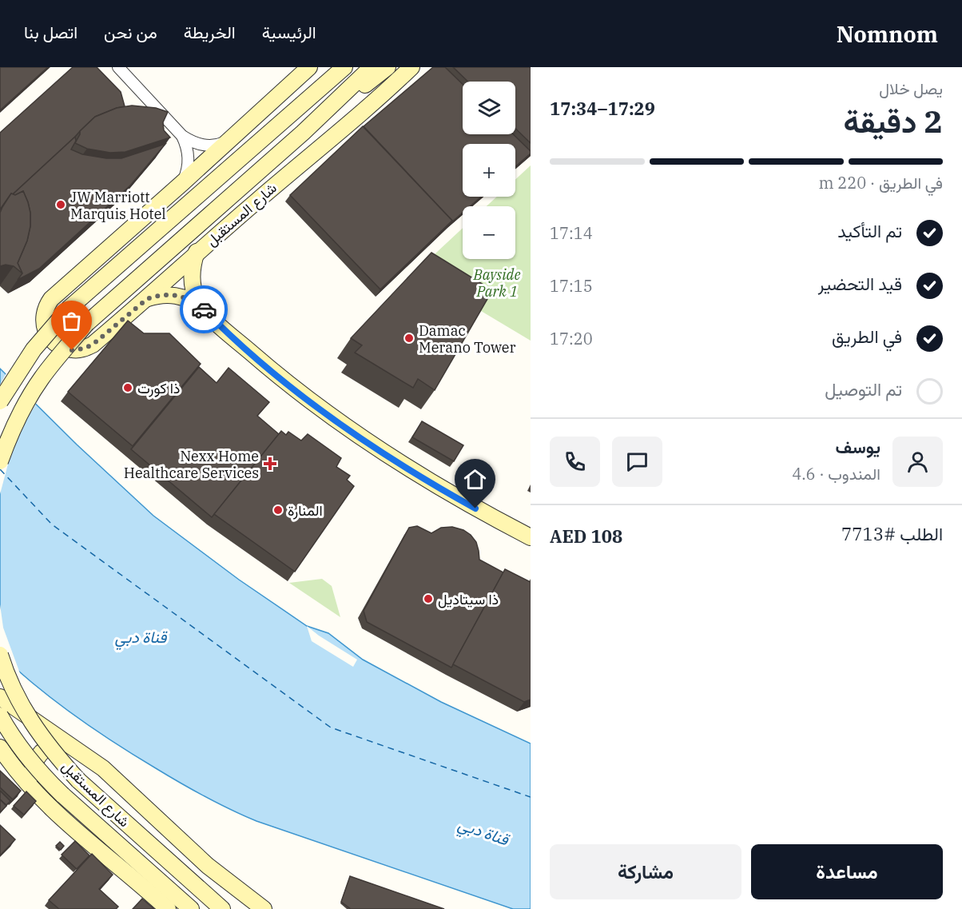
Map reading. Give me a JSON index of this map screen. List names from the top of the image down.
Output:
{
  "streets": {
    "street": ["شارع المستقبل"]
  },
  "water": ["قناة دبي"],
  "parks": ["Bayside Park 1"],
  "places": {
    "other": [
      "JW Marriott Marquis Hotel",
      "Damac Merano Tower",
      "ذا كورت",
      "المنارة",
      "ذا سيتاديل"
    ],
    "health": ["Nexx Home Healthcare Services"]
  },
  "page": {
    "header": "Nomnom",
    "nav": [
      "الرئيسية",
      "الخريطة",
      "من نحن",
      "اتصل بنا"
    ],
    "heading": ["2 دقيقة", "يصل خلال", "17:29–17:34"],
    "panel": [
      "يوسف",
      "المندوب · 4.6",
      "الطلب #7713",
      "AED 108"
    ],
    "map_buttons": ["+", "−"],
    "bar": "في الطريق · 220 m",
    "list": [
      ["تم التأكيد", "17:14"],
      ["قيد التحضير", "17:15"],
      ["في الطريق", "17:20"],
      "تم التوصيل"
    ],
    "buttons": ["مساعدة", "مشاركة"]
  }
}
